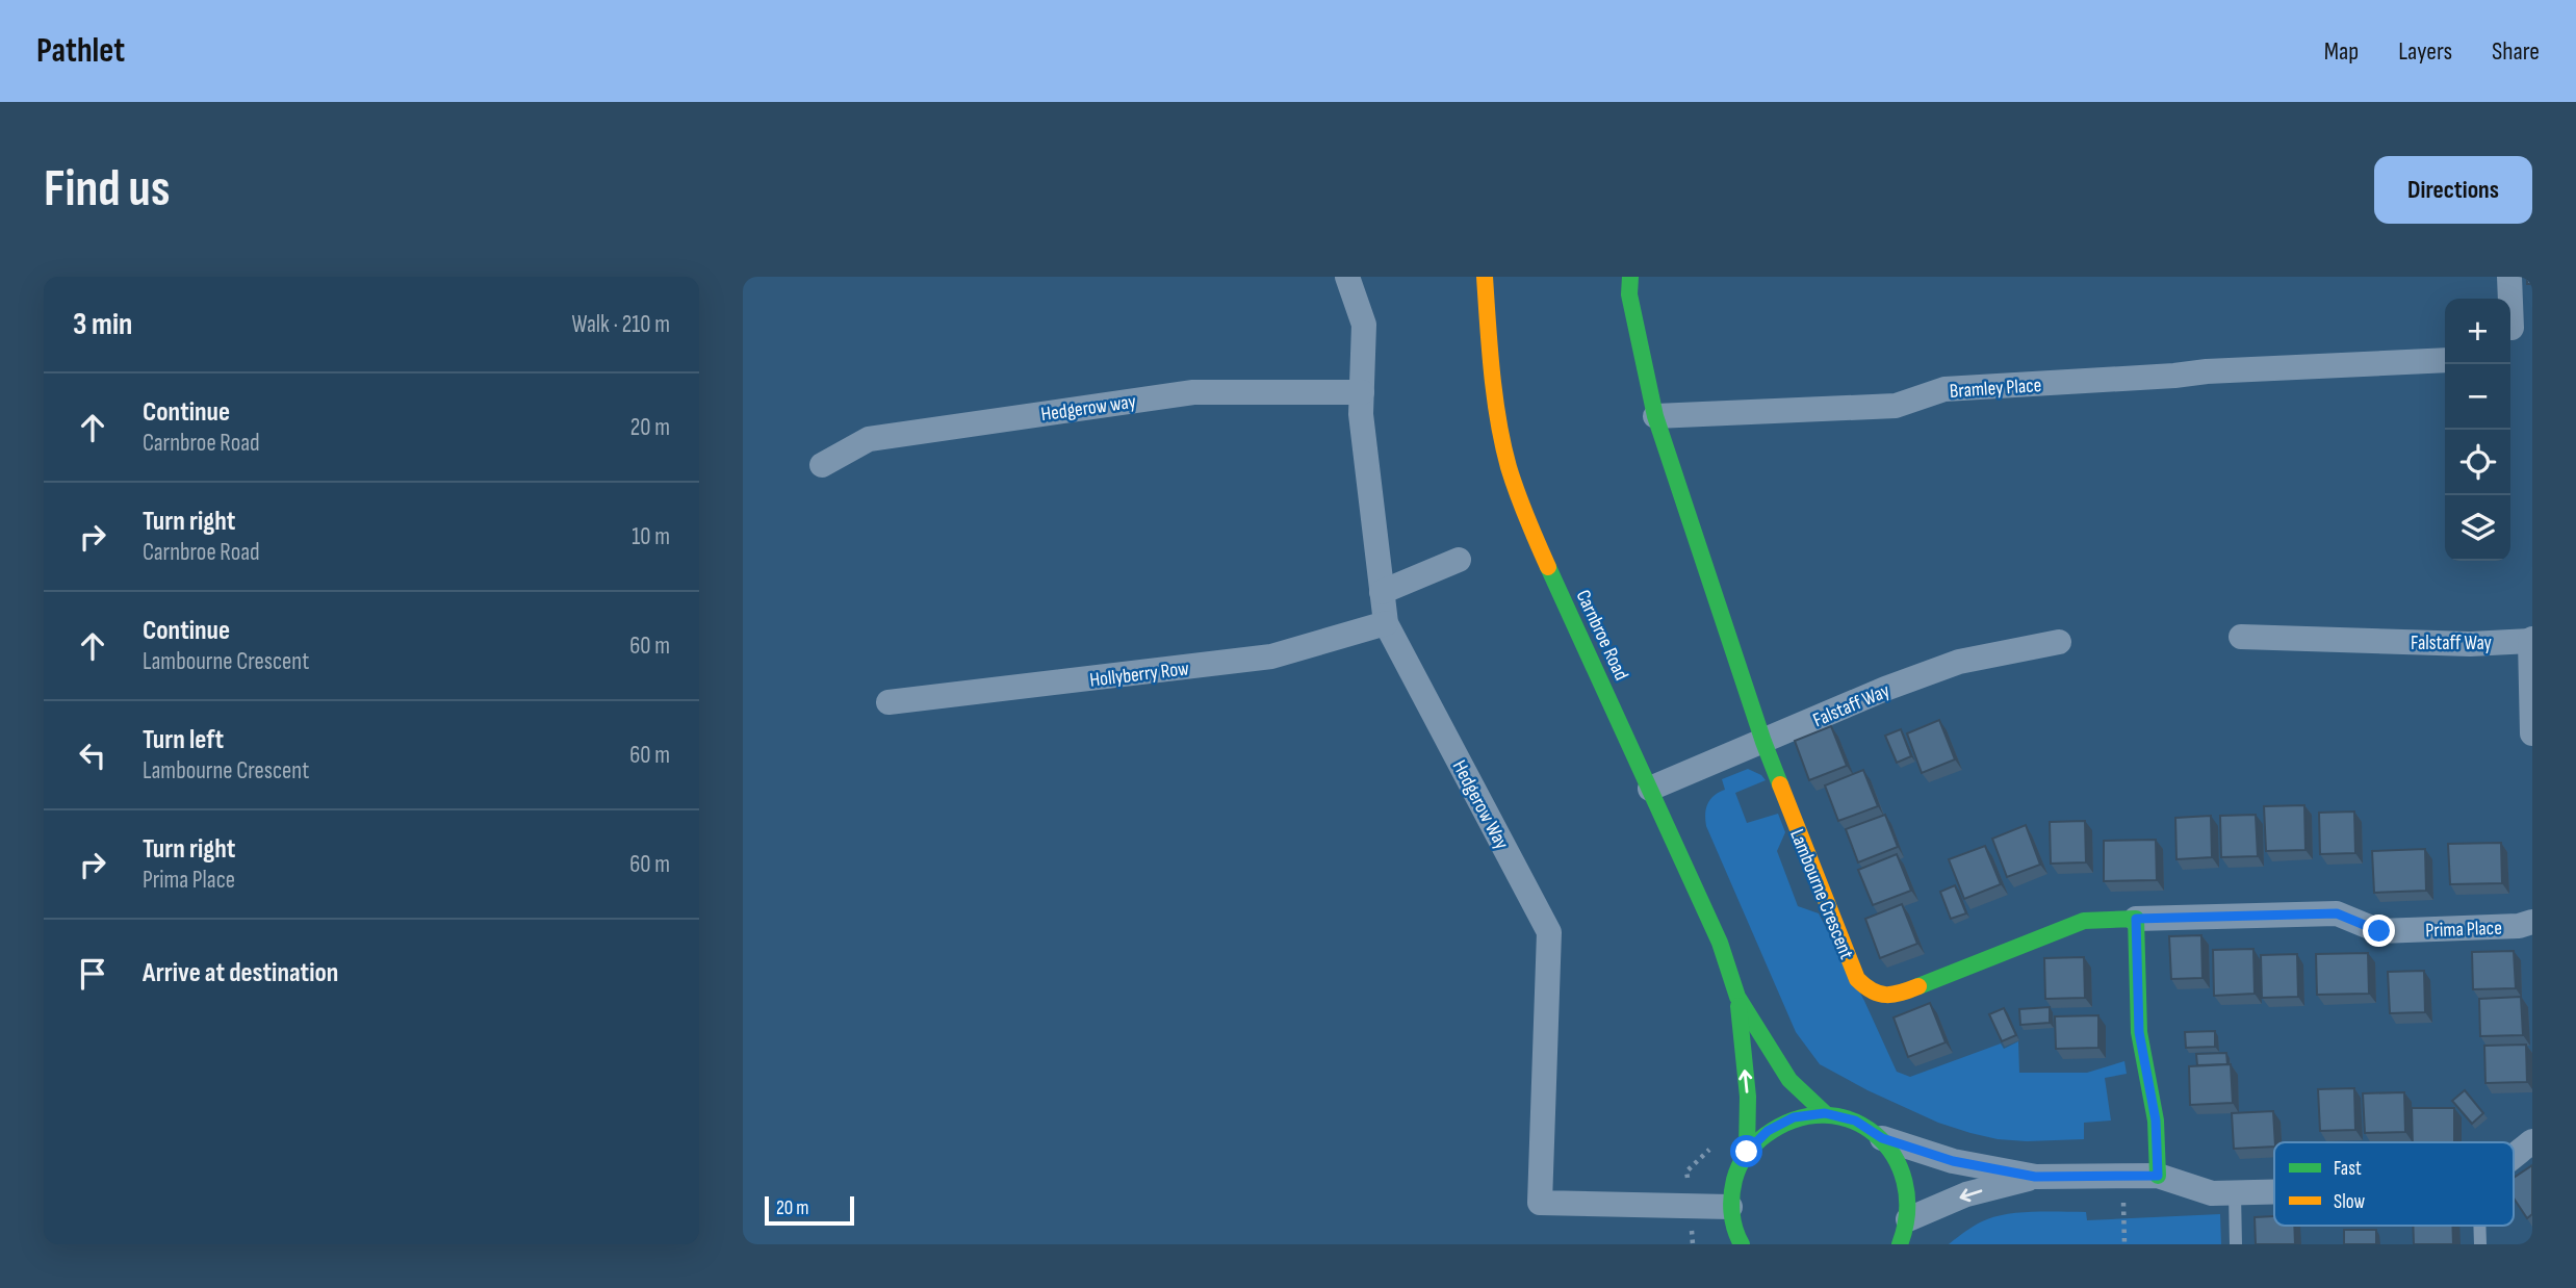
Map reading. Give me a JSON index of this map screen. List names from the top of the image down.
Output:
{
  "streets": {
    "street": [
      "Bramley Place",
      "Hedgerow way",
      "Carnbroe Road",
      "Falstaff Way",
      "Hollyberry Row",
      "Hedgerow Way",
      "Lambourne Crescent",
      "Prima Place"
    ]
  },
  "crossings": [
    ["Bramley Place", "Lambourne Crescent"],
    ["Hedgerow way", "Hedgerow Way"],
    ["Carnbroe Road", "Falstaff Way"],
    ["Carnbroe Road", "Hedgerow Way"],
    ["Falstaff Way", "Lambourne Crescent"],
    ["Hollyberry Row", "Hedgerow Way"],
    ["Lambourne Crescent", "Prima Place"]
  ],
  "legend": ["Fast", "Slow"],
  "scale_bar": "20 m",
  "page": {
    "header": "Pathlet",
    "nav": ["Map", "Layers", "Share"],
    "buttons": "Directions",
    "title": "Find us",
    "heading": ["3 min", "Walk · 210 m"],
    "map_buttons": ["+", "−"],
    "list": [
      ["Continue", "Carnbroe Road", "20 m"],
      ["Turn right", "Carnbroe Road", "10 m"],
      ["Continue", "Lambourne Crescent", "60 m"],
      ["Turn left", "Lambourne Crescent", "60 m"],
      ["Turn right", "Prima Place", "60 m"],
      "Arrive at destination"
    ],
    "scale": "20 m"
  }
}
